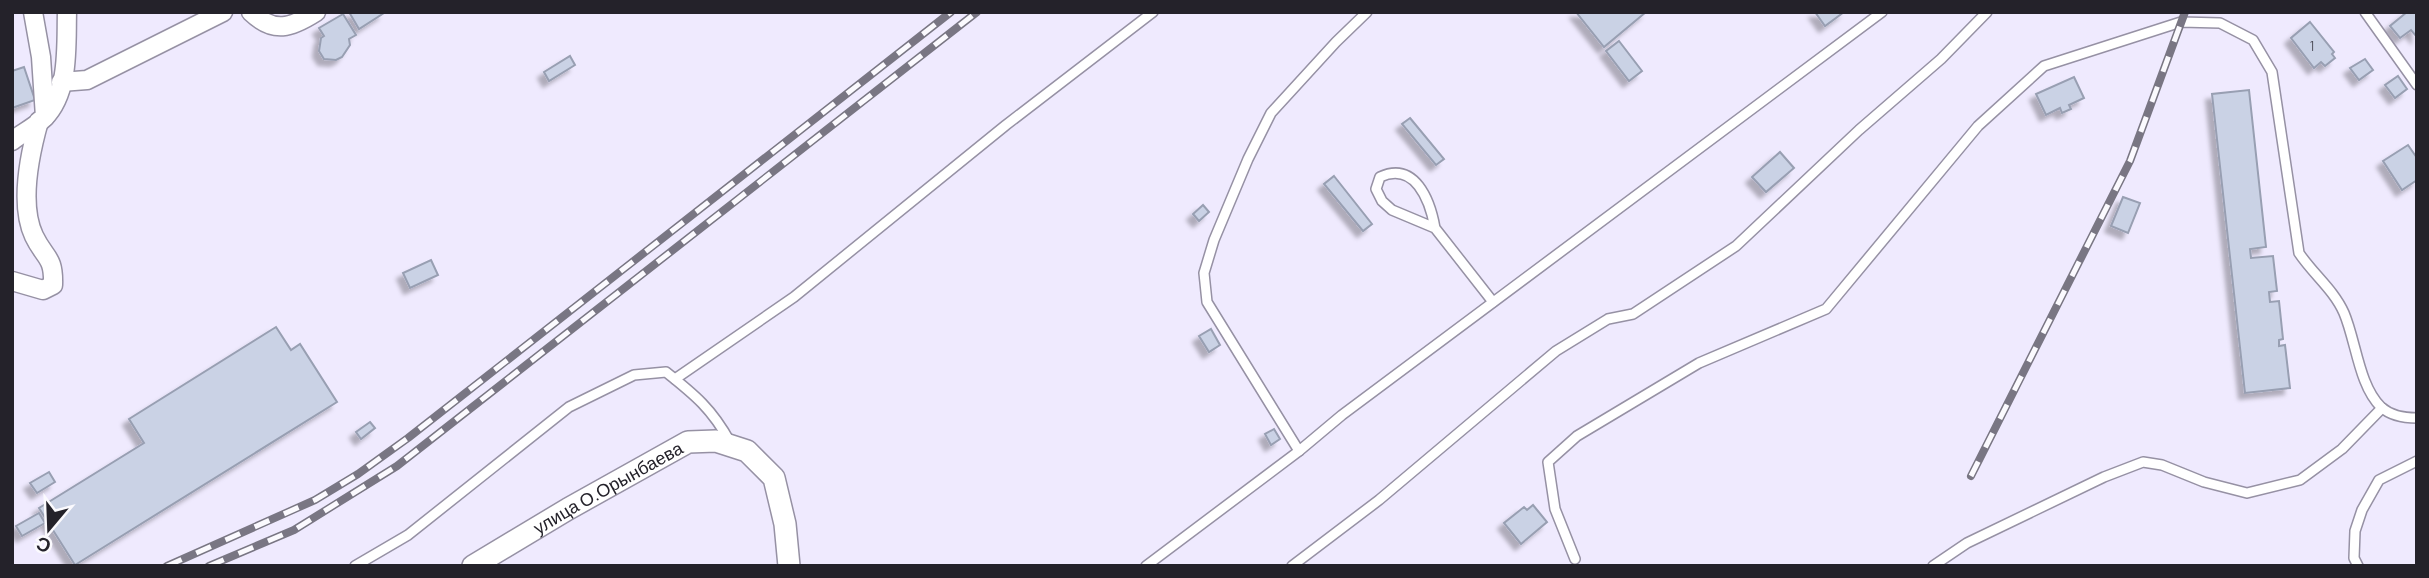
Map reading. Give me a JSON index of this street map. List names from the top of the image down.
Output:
{
  "streets": {
    "street": ["улица О.Орынбаева"]
  },
  "house_numbers": ["1"],
  "north": "bottom"
}
